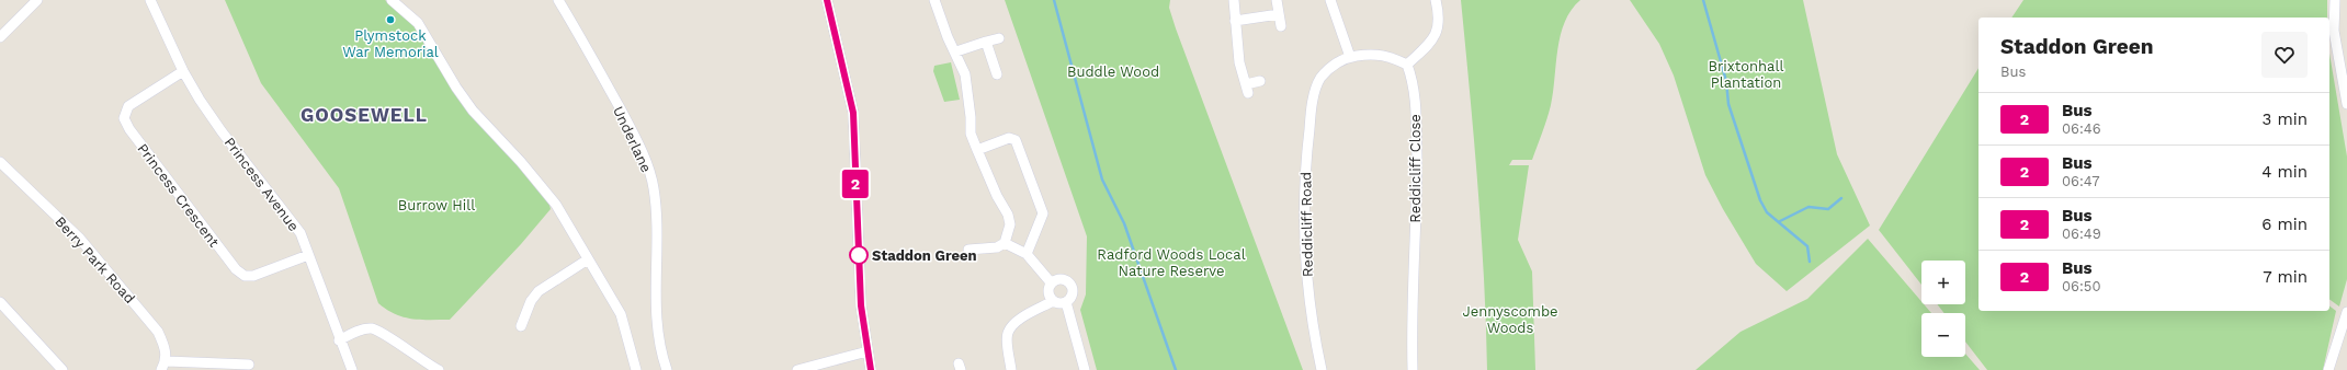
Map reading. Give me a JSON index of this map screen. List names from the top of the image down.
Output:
{
  "streets": {
    "street": [
      "Underlane",
      "Reddicliff Close",
      "Princess Avenue",
      "Princess Crescent",
      "Reddicliff Road",
      "Berry Park Road"
    ]
  },
  "crossings": [
    ["Princess Avenue", "Princess Crescent"]
  ],
  "districts": ["GOOSEWELL"],
  "parks": [
    "Brixtonhall Plantation",
    "Buddle Wood",
    "Burrow Hill",
    "Radford Woods Local Nature Reserve",
    "Jennyscombe Woods"
  ],
  "places": ["Plymstock War Memorial", "Staddon Green"],
  "lines": ["bus line 2"],
  "page": {
    "on_map": "2",
    "heading": ["Staddon Green", "Bus"],
    "list": [
      {
        "mark": "2",
        "name": "Bus",
        "note": "06:46",
        "value": "3 min"
      },
      {
        "mark": "2",
        "name": "Bus",
        "note": "06:47",
        "value": "4 min"
      },
      {
        "mark": "2",
        "name": "Bus",
        "note": "06:49",
        "value": "6 min"
      },
      {
        "mark": "2",
        "name": "Bus",
        "note": "06:50",
        "value": "7 min"
      }
    ],
    "map_buttons": ["+", "−"]
  }
}
